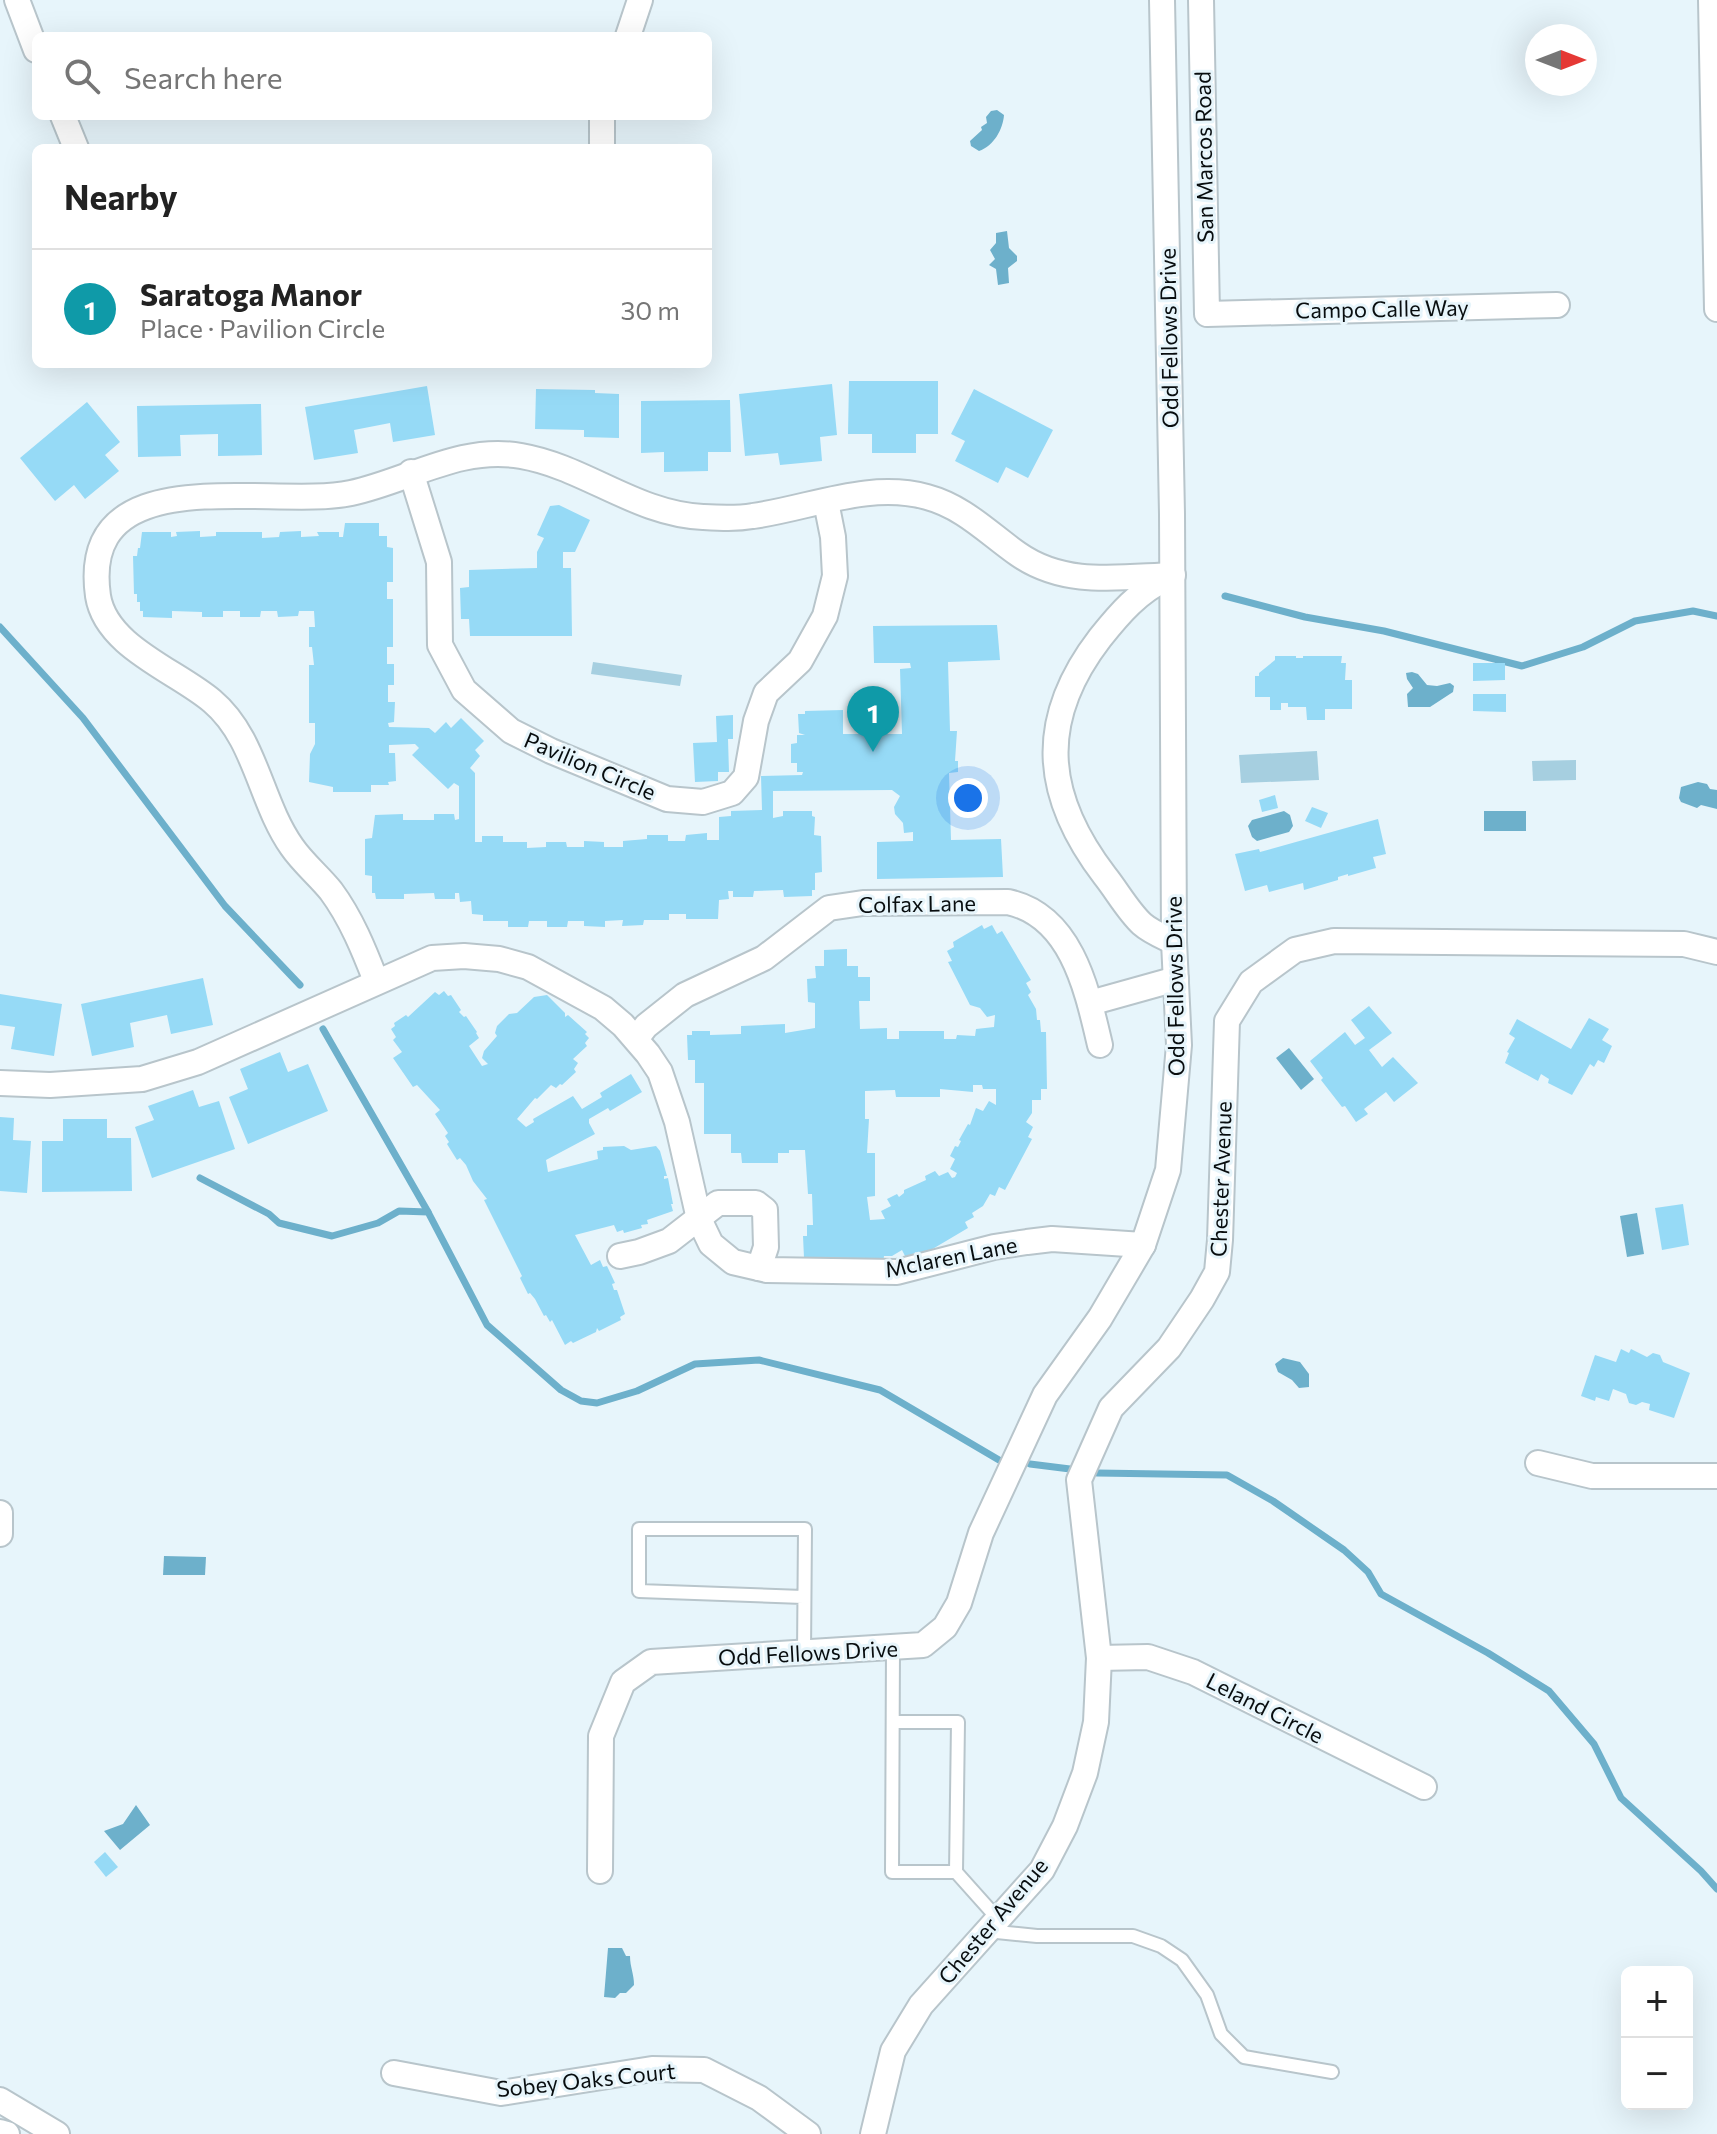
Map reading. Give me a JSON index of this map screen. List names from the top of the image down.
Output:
{
  "streets": {
    "street": [
      "San Marcos Road",
      "Campo Calle Way",
      "Odd Fellows Drive",
      "Pavilion Circle",
      "Colfax Lane",
      "Chester Avenue",
      "Mclaren Lane",
      "Leland Circle",
      "Sobey Oaks Court"
    ]
  },
  "crossings": [
    ["San Marcos Road", "Campo Calle Way"],
    ["Odd Fellows Drive", "Mclaren Lane"],
    ["Colfax Lane", "Mclaren Lane"],
    ["Chester Avenue", "Leland Circle"]
  ],
  "north": "right",
  "page": {
    "search": "Search here",
    "heading": "Nearby",
    "list": [
      {
        "mark": "1",
        "name": "Saratoga Manor",
        "note": "Place · Pavilion Circle",
        "value": "30 m"
      }
    ],
    "pins": "1",
    "map_buttons": ["+", "−"]
  }
}
